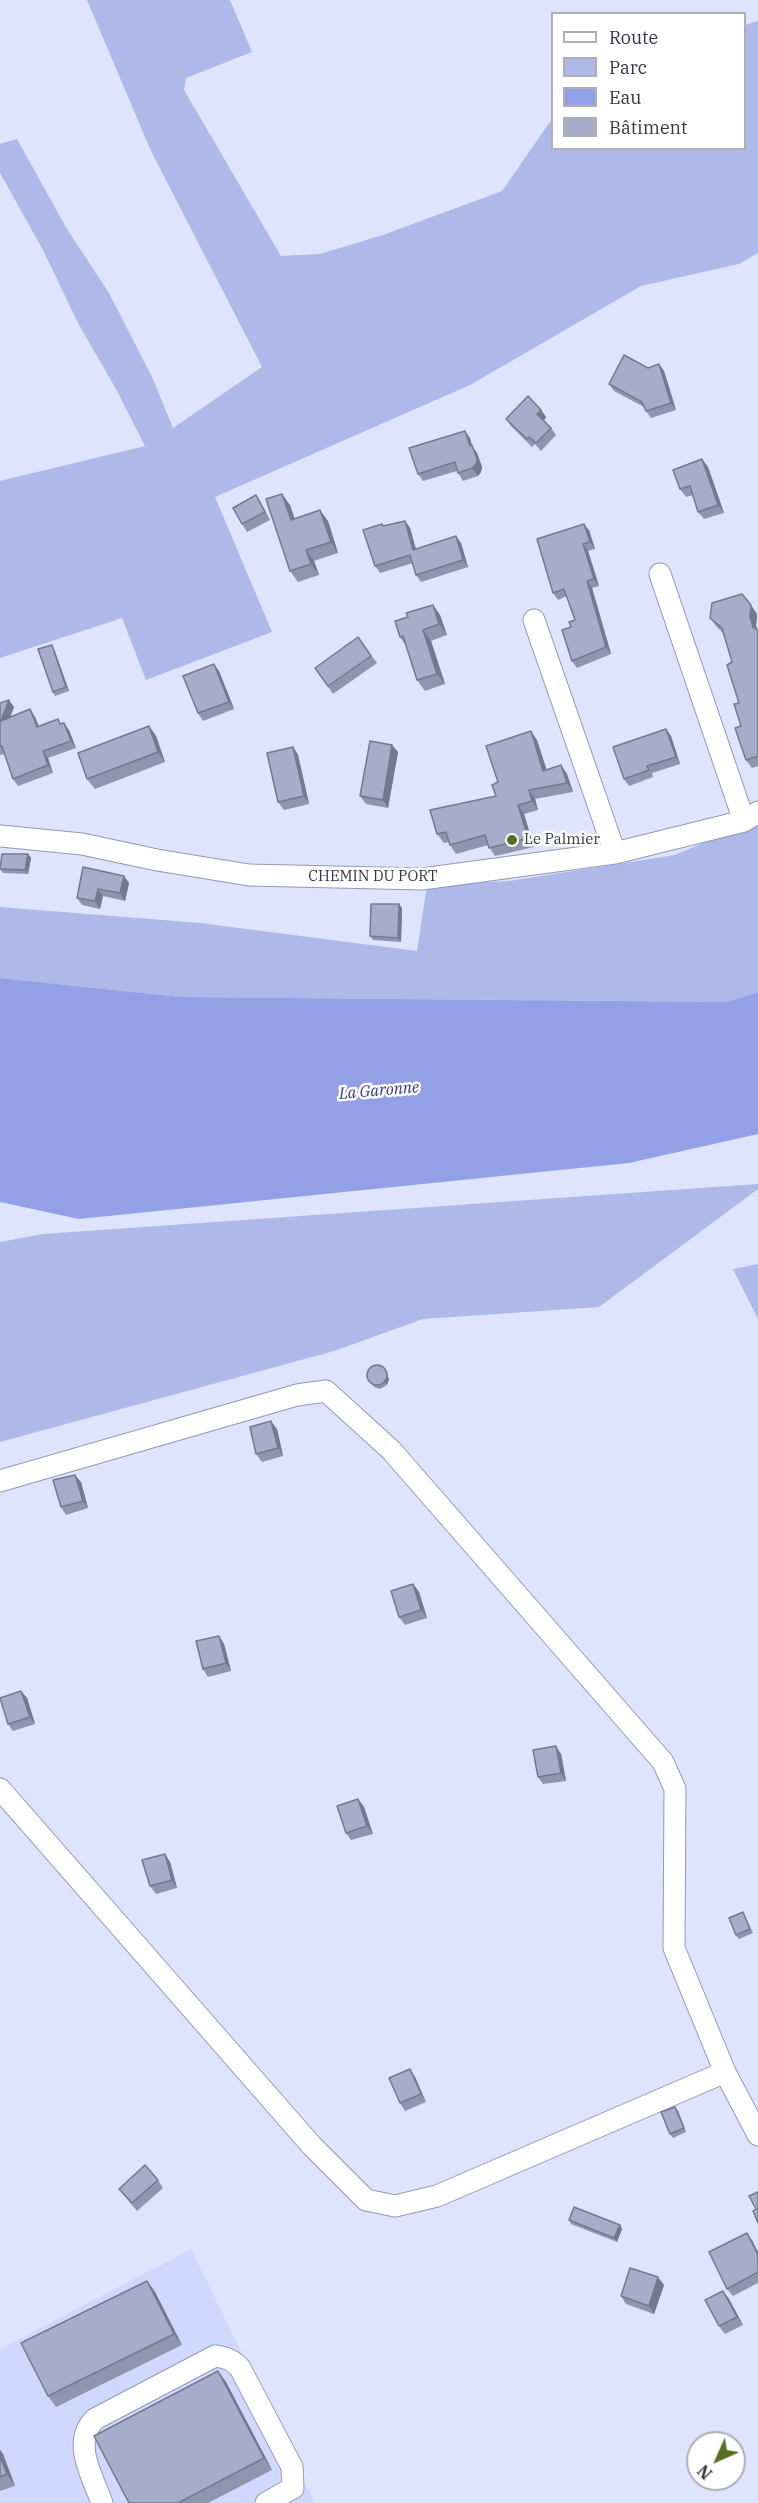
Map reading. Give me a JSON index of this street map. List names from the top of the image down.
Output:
{
  "streets": {
    "street": ["CHEMIN DU PORT"]
  },
  "water": ["La Garonne"],
  "places": ["Le Palmier"],
  "legend": [
    "Route",
    "Parc",
    "Eau",
    "Bâtiment"
  ],
  "north": "bottom left"
}
